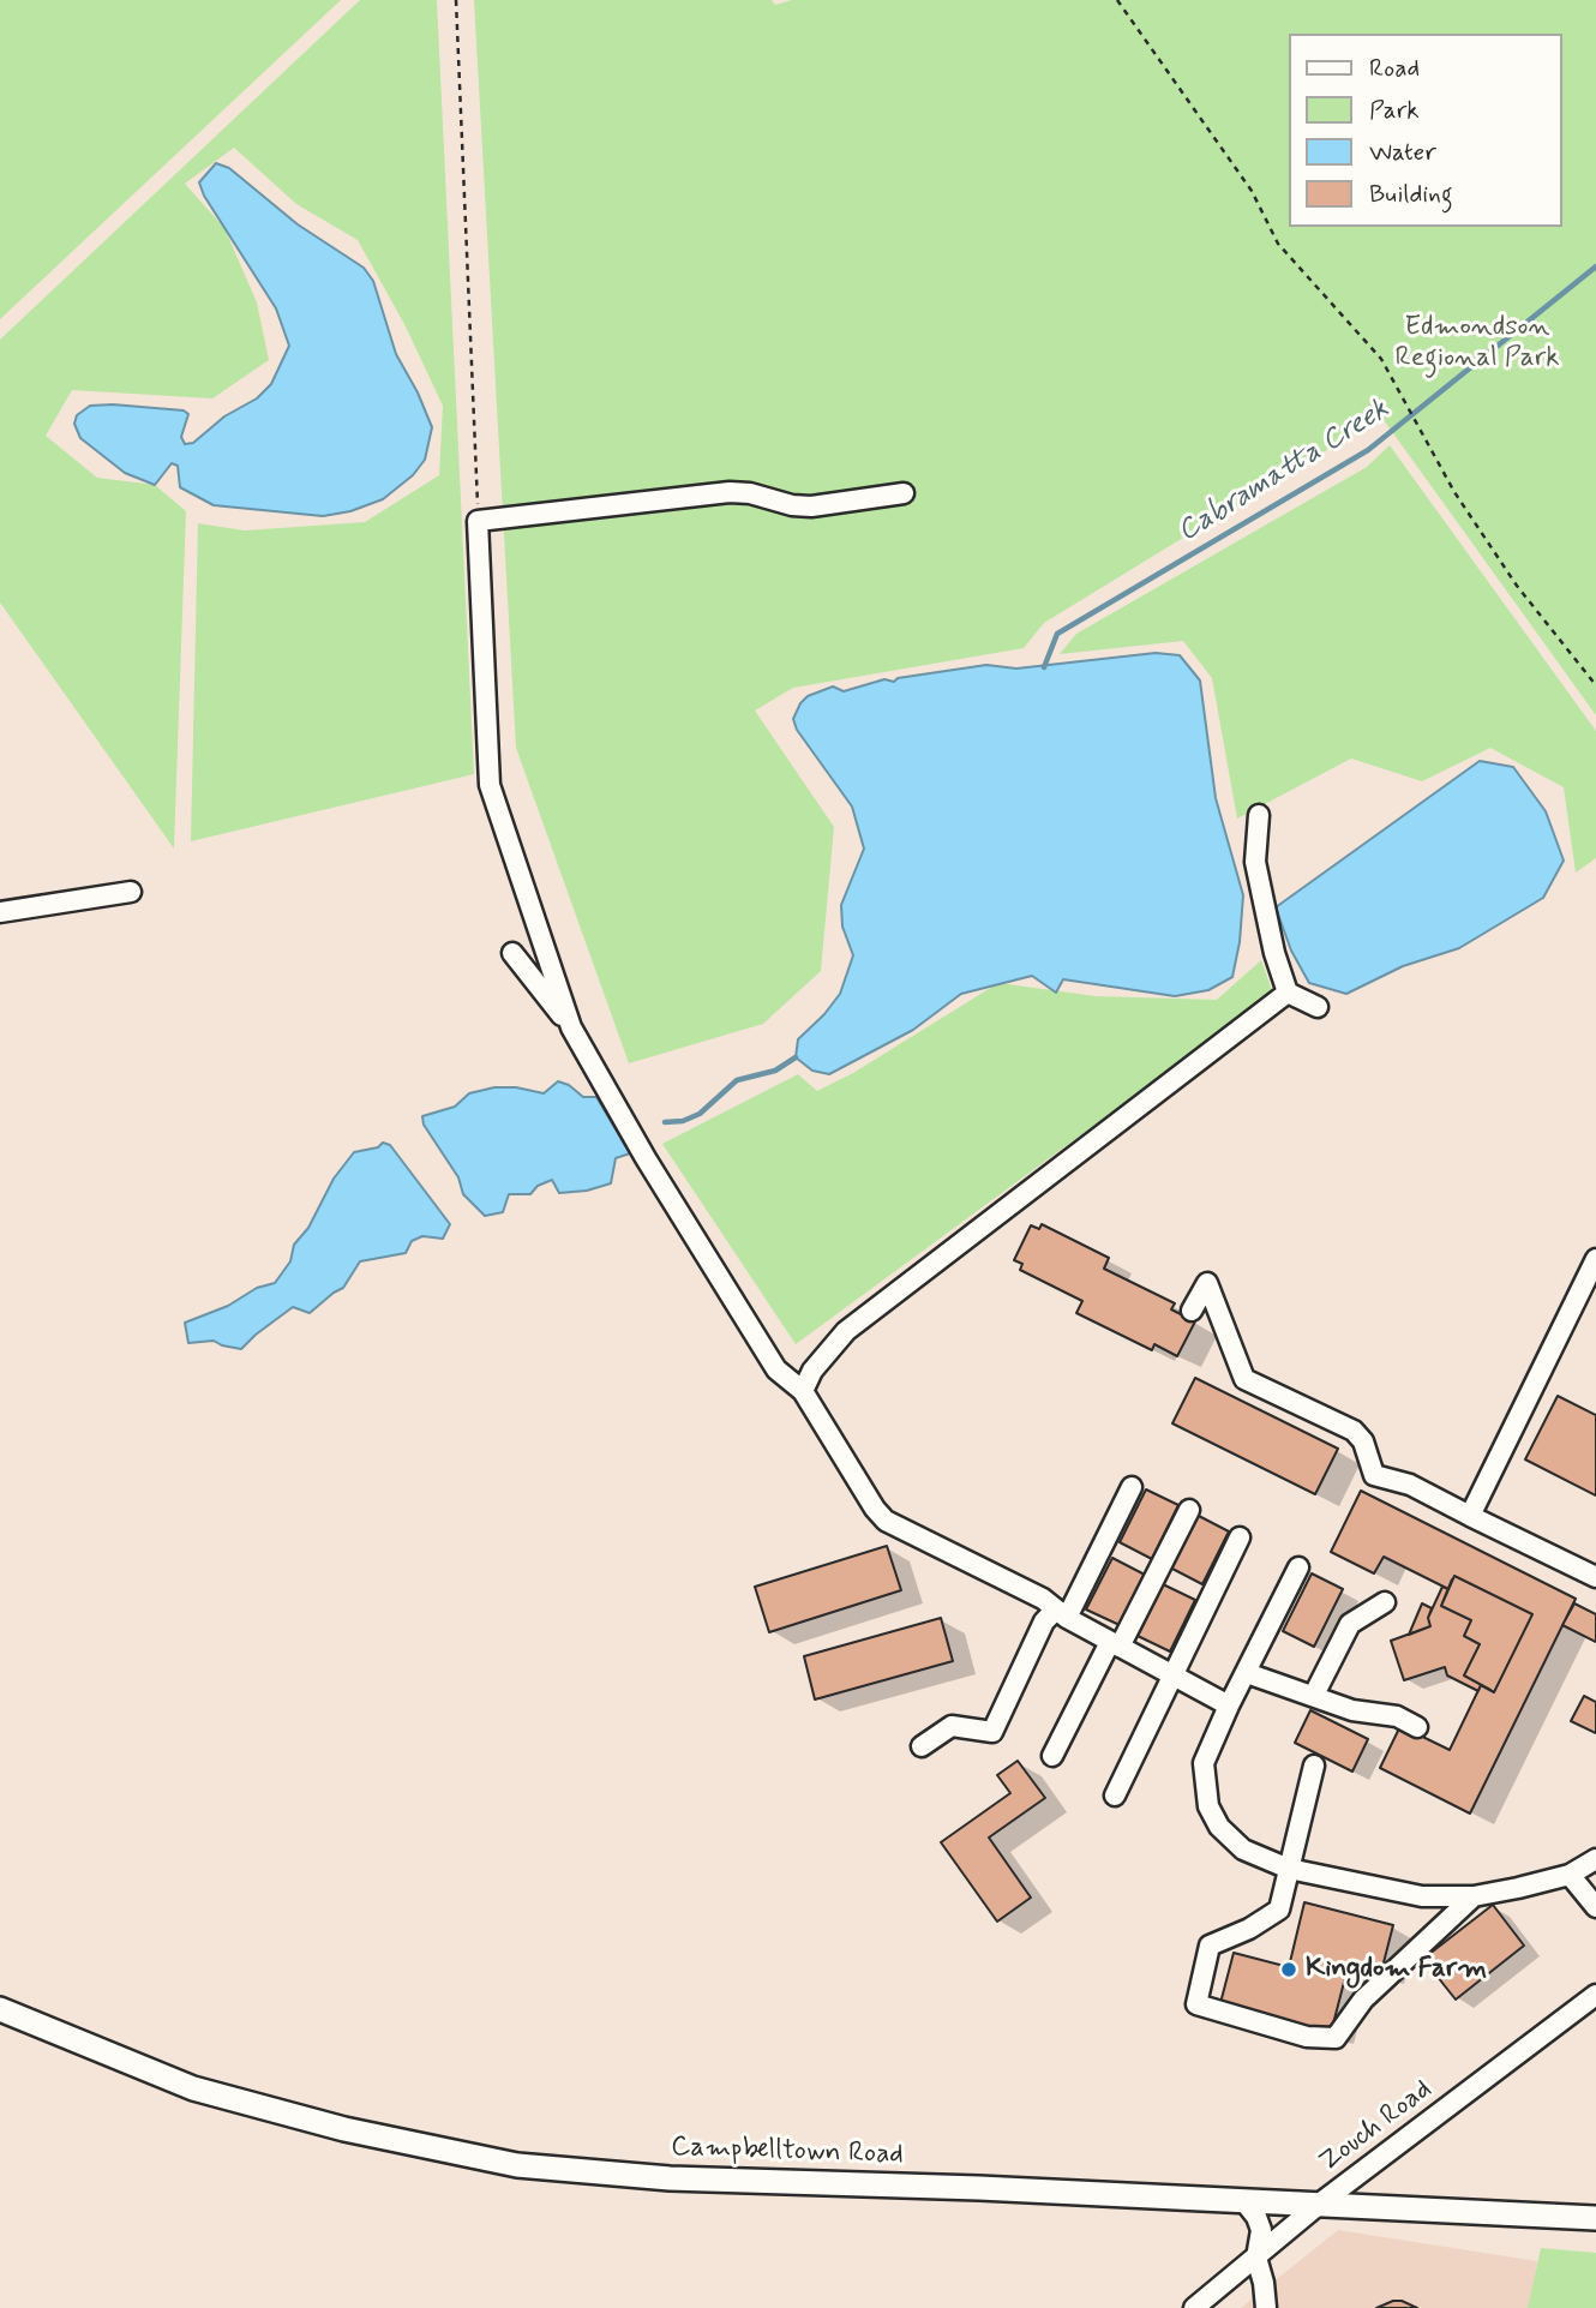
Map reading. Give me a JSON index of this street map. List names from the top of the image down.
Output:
{
  "streets": {
    "main road": ["Campbelltown Road"],
    "street": ["Zouch Road"]
  },
  "crossings": [
    ["Zouch Road", "Campbelltown Road"]
  ],
  "water": ["Cabramatta Creek"],
  "parks": ["Edmondson Regional Park"],
  "places": ["Kingdom Farm"],
  "legend": [
    "Road",
    "Park",
    "Water",
    "Building"
  ]
}
